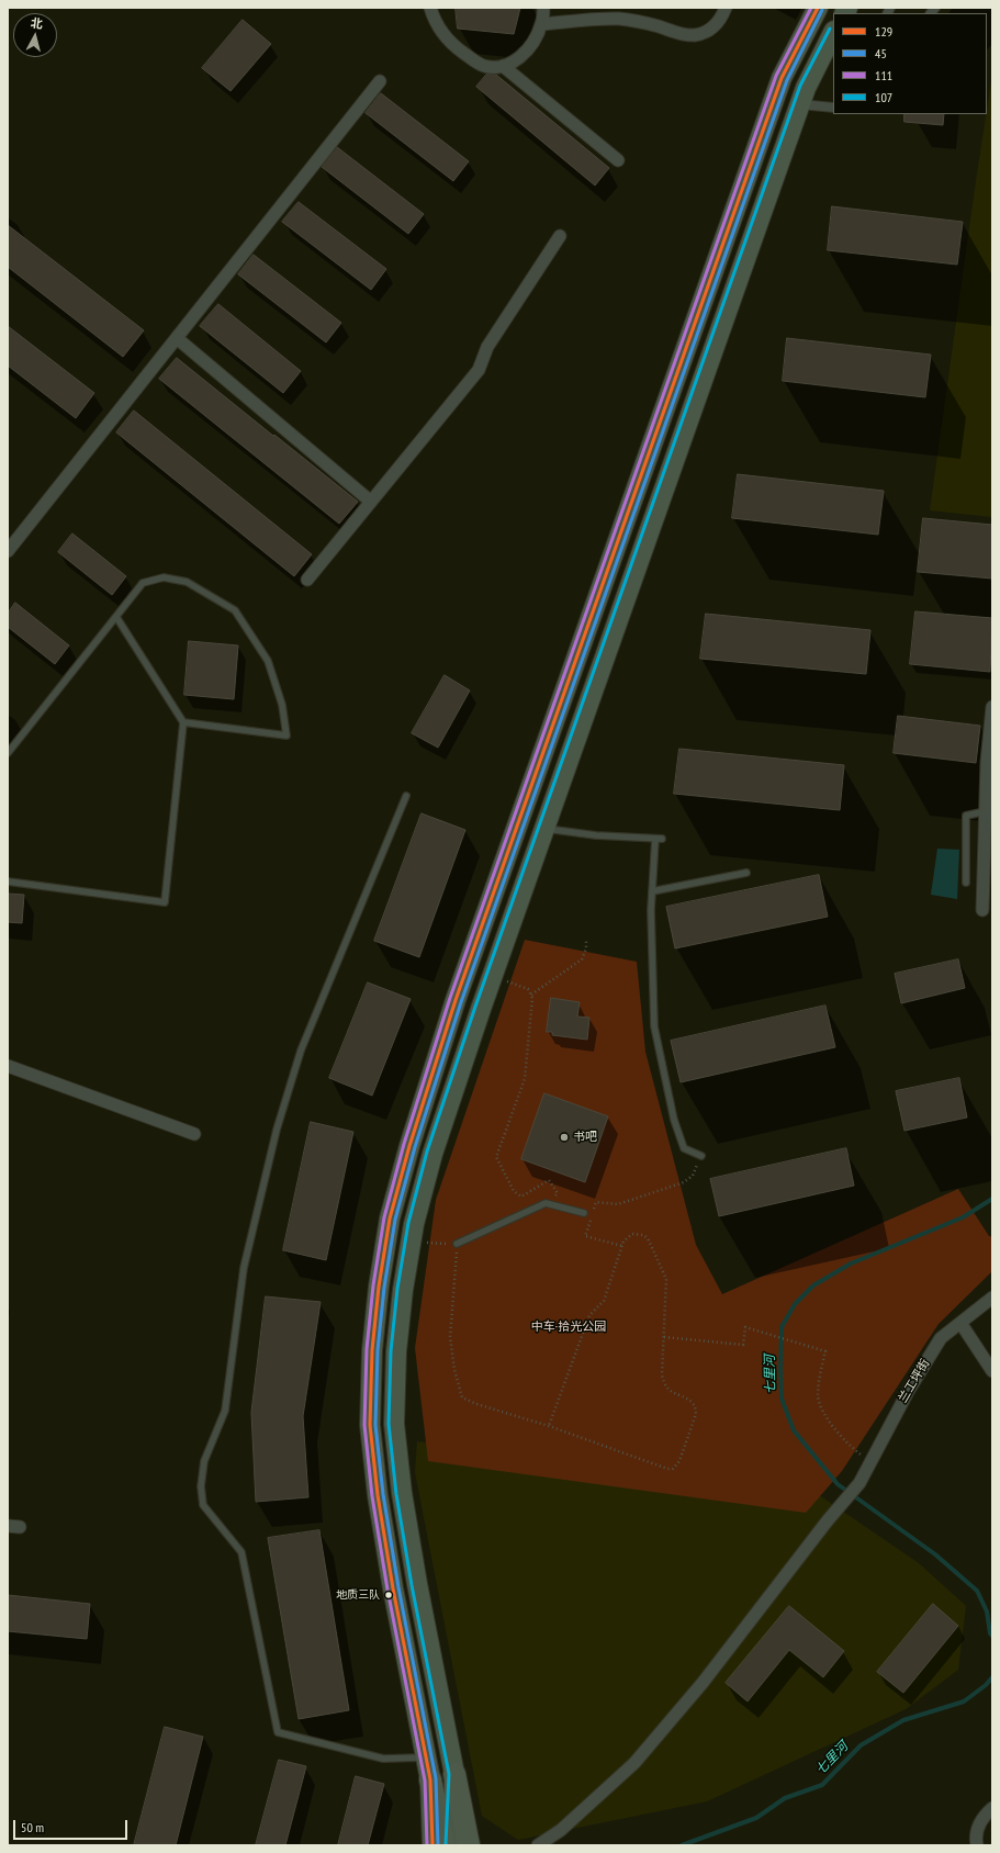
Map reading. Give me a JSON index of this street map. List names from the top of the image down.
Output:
{
  "streets": {
    "street": ["兰工坪街"]
  },
  "water": ["七里河"],
  "parks": ["中车·拾光公园"],
  "places": ["书吧", "地质三队"],
  "lines": [
    "transit line 129",
    "transit line 111",
    "transit line 45",
    "transit line 107"
  ],
  "legend": [
    "129",
    "45",
    "111",
    "107"
  ],
  "scale_bar": "50 m",
  "north": "top"
}
